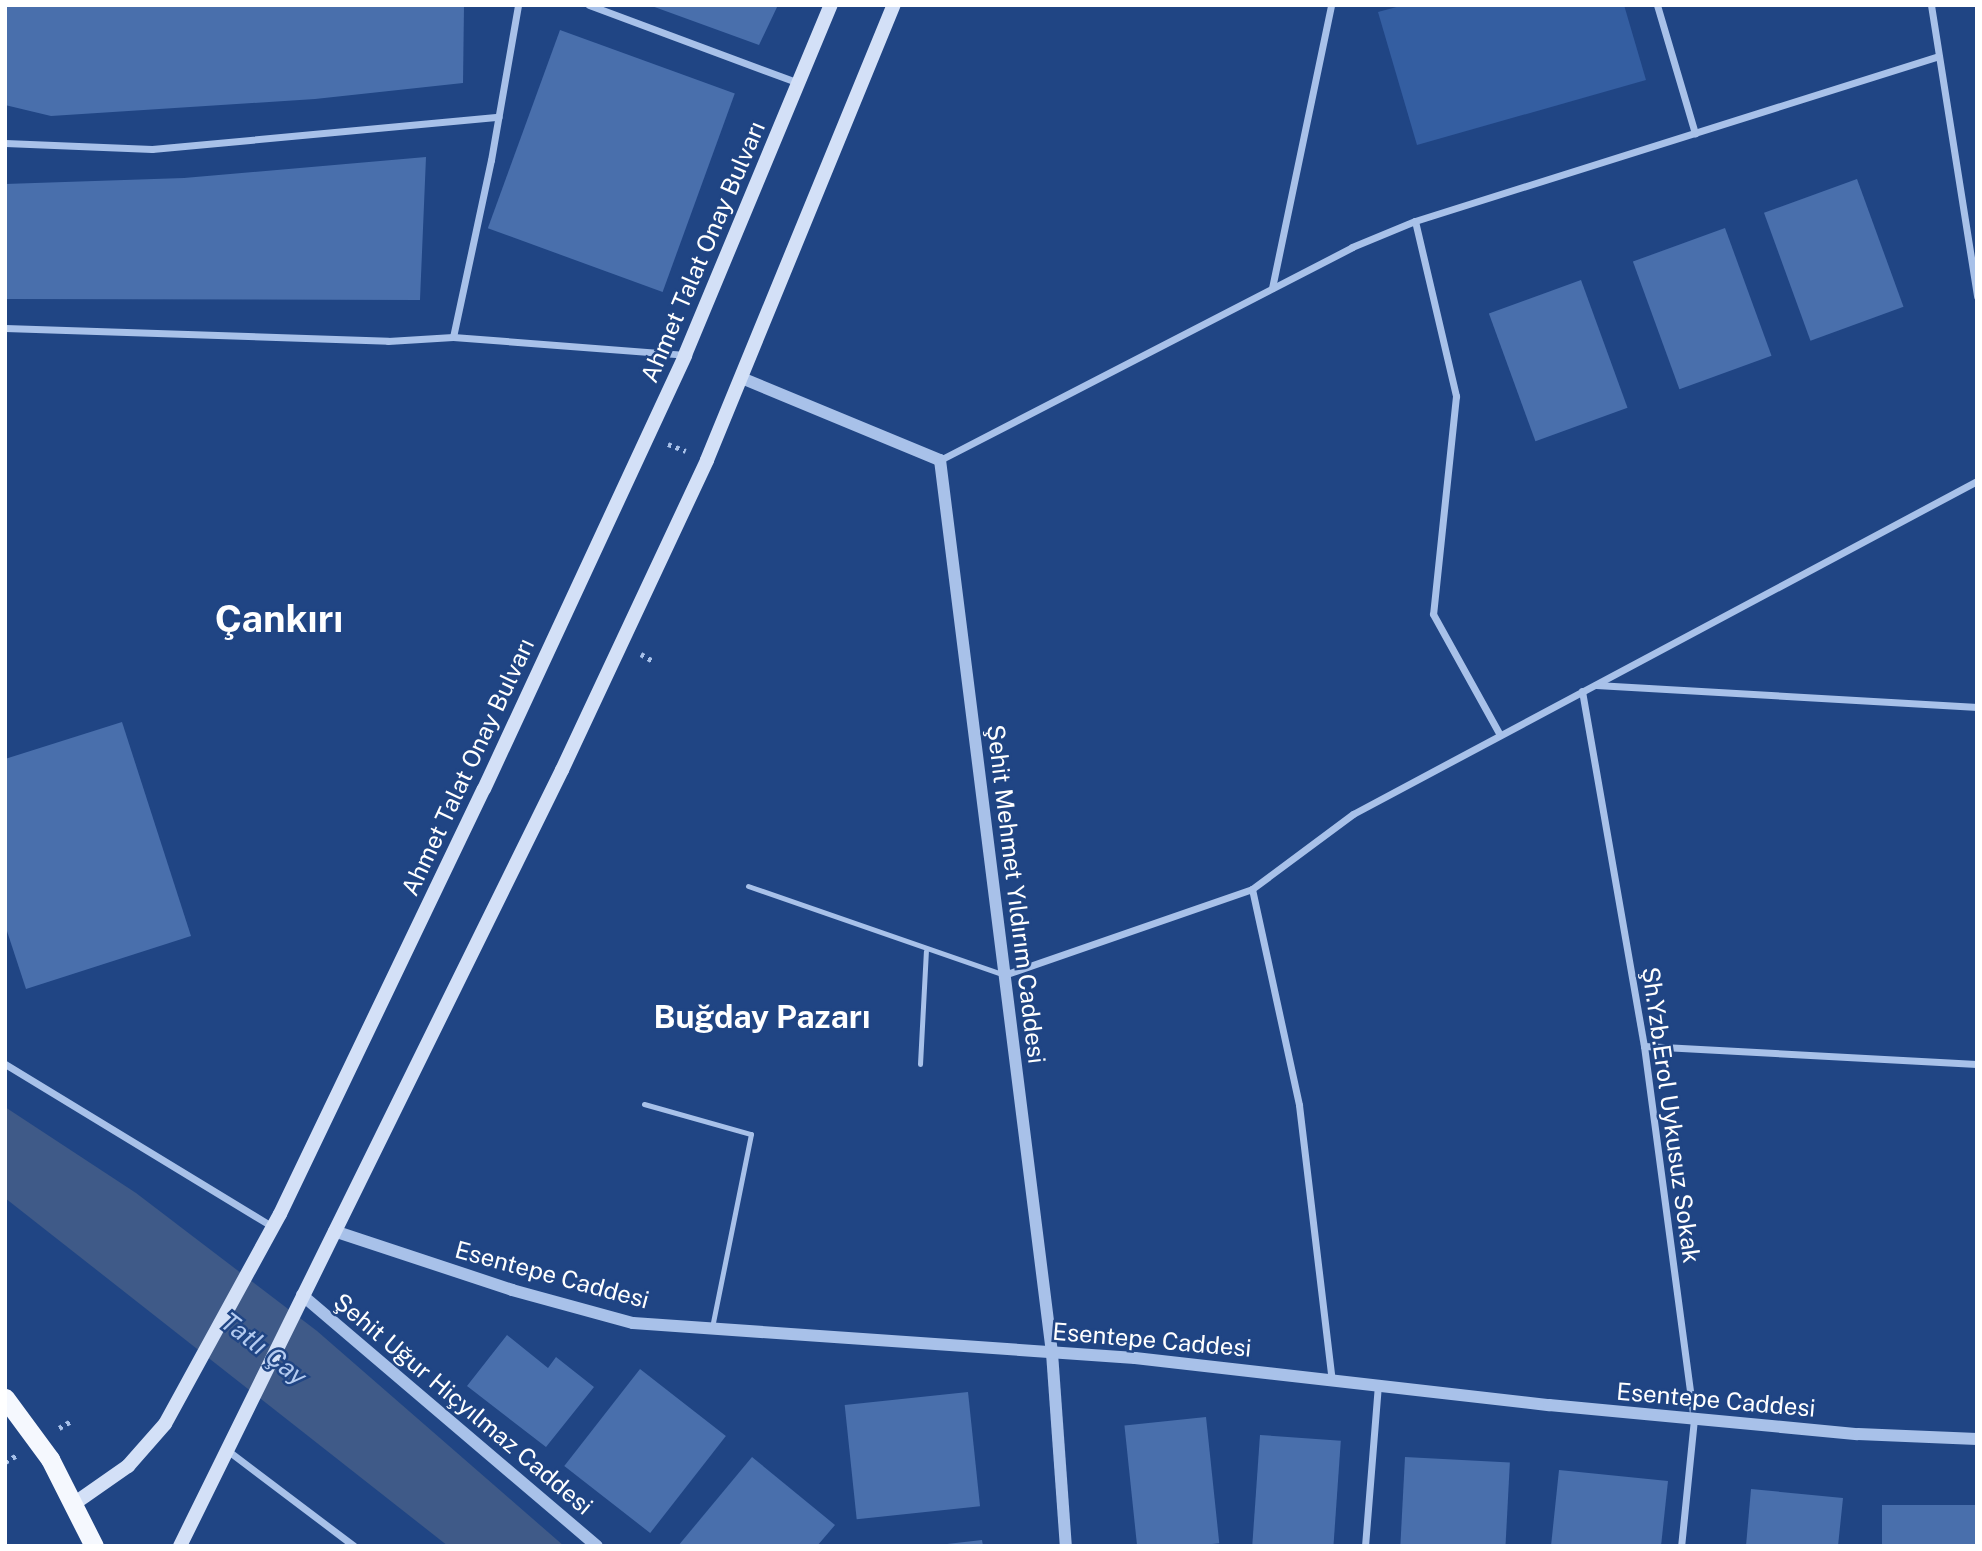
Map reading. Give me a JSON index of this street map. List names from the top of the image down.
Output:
{
  "streets": {
    "main road": ["Ahmet Talat Onay Bulvarı"],
    "street": [
      "Şehit Mehmet Yıldırım Caddesi",
      "Şh.Yzb.Erol Uykusuz Sokak",
      "Esentepe Caddesi",
      "Şehit Uğur Hiçyılmaz Caddesi"
    ]
  },
  "crossings": [
    ["Şehit Mehmet Yıldırım Caddesi", "Esentepe Caddesi"],
    ["Şh.Yzb.Erol Uykusuz Sokak", "Esentepe Caddesi"]
  ],
  "districts": ["Çankırı", "Buğday Pazarı"],
  "water": ["Tatlı Çay"]
}
